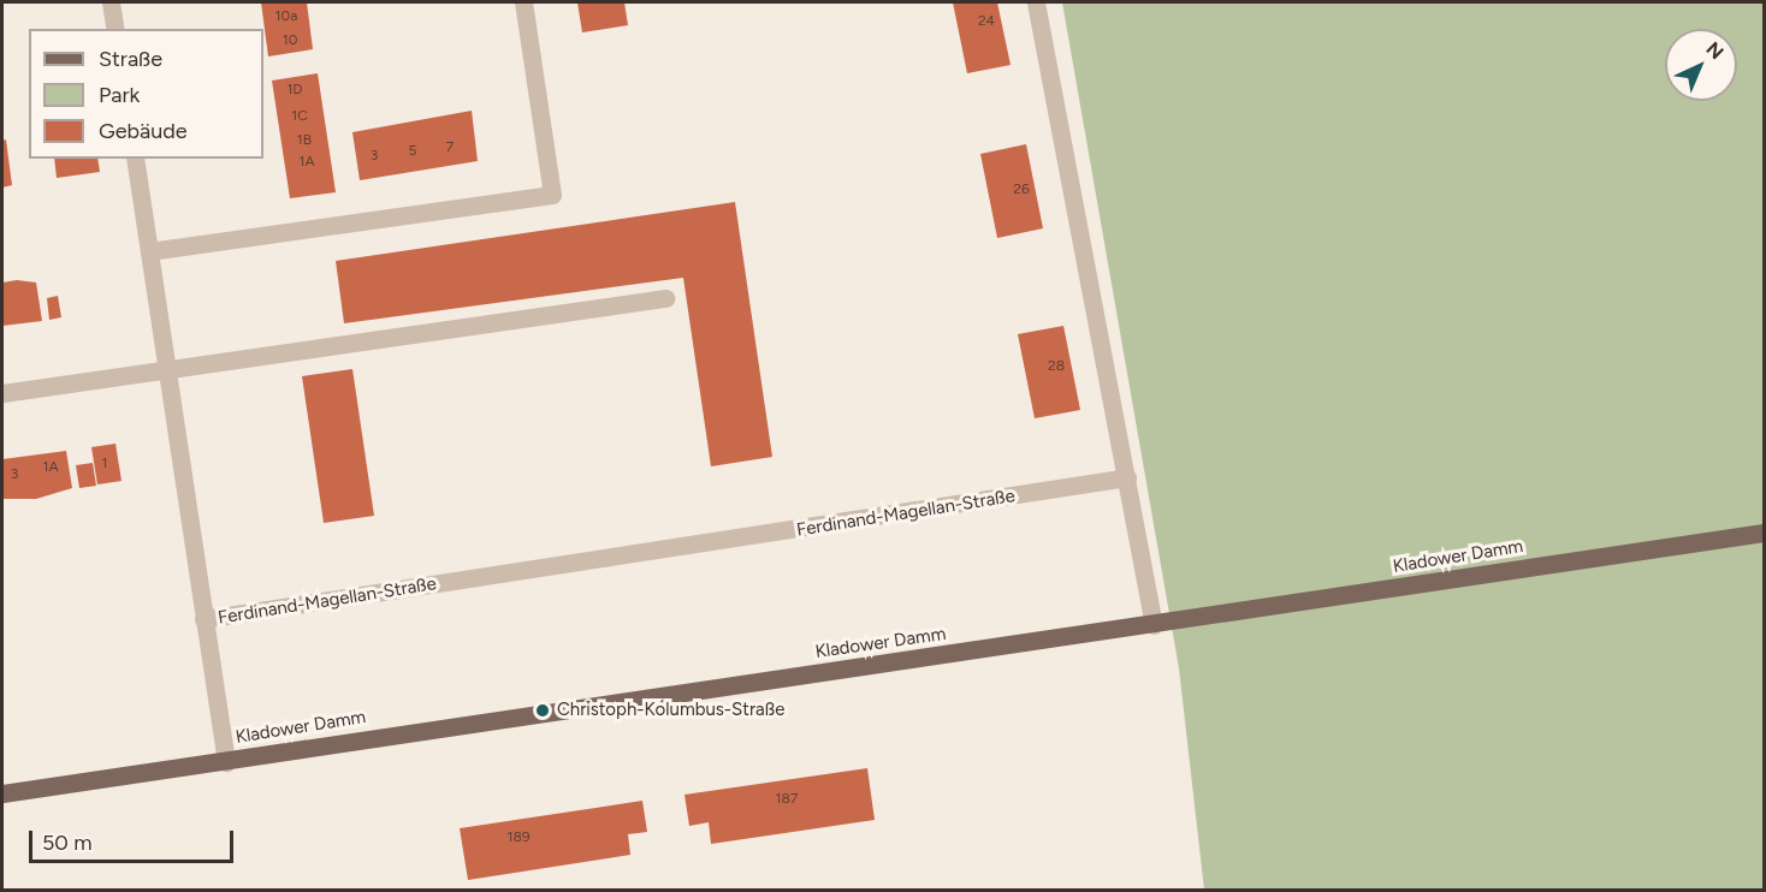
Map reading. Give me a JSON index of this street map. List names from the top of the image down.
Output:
{
  "streets": {
    "main road": ["Kladower Damm"],
    "street": ["Ferdinand-Magellan-Straße"]
  },
  "places": ["Christoph-Kolumbus-Straße"],
  "house_numbers": [
    "10a",
    "24",
    "10",
    "1D",
    "1C",
    "1B",
    "7",
    "5",
    "3",
    "1A",
    "26",
    "28",
    "1",
    "1A",
    "3",
    "187",
    "189"
  ],
  "legend": ["Straße", "Park", "Gebäude"],
  "scale_bar": "50 m",
  "north": "top right"
}
